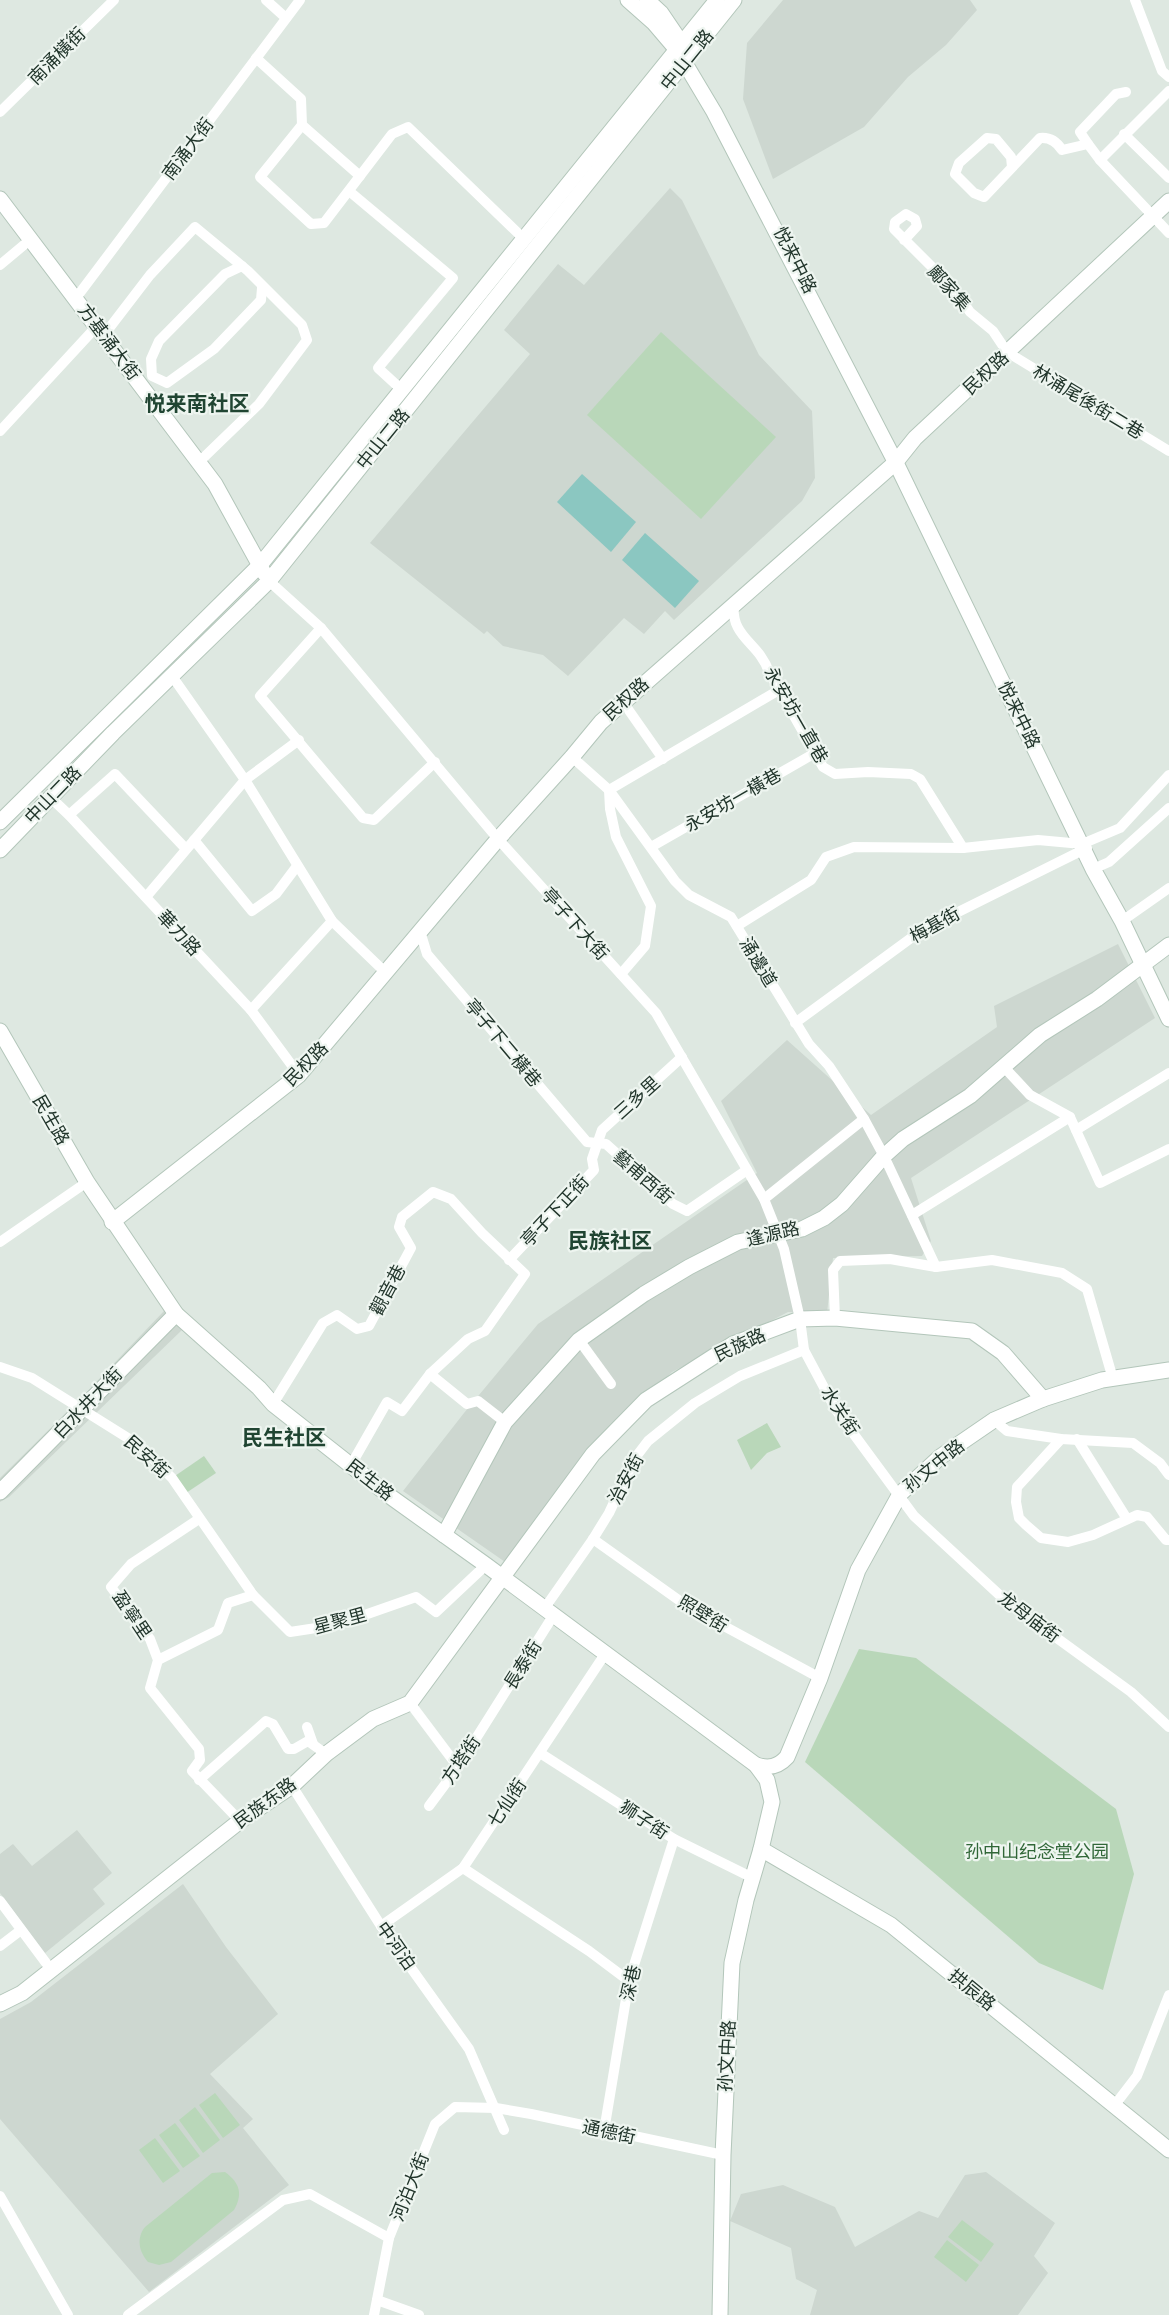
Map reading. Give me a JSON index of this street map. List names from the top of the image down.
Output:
{
  "streets": {
    "street": [
      "南涌橫街",
      "中山二路",
      "南涌大街",
      "悦来中路",
      "鄺家集",
      "方基涌大街",
      "民权路",
      "林涌尾後街二巷",
      "永安坊一直巷",
      "永安坊一橫巷",
      "亭子下大街",
      "梅基街",
      "華力路",
      "涌邊道",
      "亭子下二橫巷",
      "三多里",
      "民生路",
      "藝甫西街",
      "亭子下正街",
      "逢源路",
      "觀音巷",
      "民族路",
      "白水井大街",
      "水关街",
      "民安街",
      "孙文中路",
      "治安街",
      "照壁街",
      "盈寧里",
      "龙母庙街",
      "星聚里",
      "長泰街",
      "方塔街",
      "民族东路",
      "七仙街",
      "狮子街",
      "中河泊",
      "深巷",
      "拱辰路",
      "通德街",
      "河泊大街"
    ]
  },
  "crossings": [
    ["中山二路", "悦来中路"],
    ["中山二路", "方基涌大街"],
    ["中山二路", "亭子下大街"],
    ["中山二路", "華力路"],
    ["南涌大街", "方基涌大街"],
    ["悦来中路", "民权路"],
    ["悦来中路", "梅基街"],
    ["悦来中路", "逢源路"],
    ["鄺家集", "民权路"],
    ["鄺家集", "林涌尾後街二巷"],
    ["方基涌大街", "亭子下大街"],
    ["民权路", "林涌尾後街二巷"],
    ["民权路", "永安坊一直巷"],
    ["民权路", "亭子下大街"],
    ["民权路", "華力路"],
    ["民权路", "涌邊道"],
    ["民权路", "亭子下二橫巷"],
    ["民权路", "民生路"],
    ["永安坊一直巷", "永安坊一橫巷"],
    ["永安坊一橫巷", "涌邊道"],
    ["亭子下大街", "三多里"],
    ["亭子下大街", "藝甫西街"],
    ["亭子下大街", "逢源路"],
    ["亭子下大街", "民族路"],
    ["亭子下大街", "水关街"],
    ["梅基街", "涌邊道"],
    ["涌邊道", "逢源路"],
    ["亭子下二橫巷", "三多里"],
    ["亭子下二橫巷", "藝甫西街"],
    ["亭子下二橫巷", "亭子下正街"],
    ["三多里", "藝甫西街"],
    ["三多里", "亭子下正街"],
    ["民生路", "亭子下正街"],
    ["民生路", "逢源路"],
    ["民生路", "觀音巷"],
    ["民生路", "民族路"],
    ["民生路", "白水井大街"],
    ["民生路", "孙文中路"],
    ["民生路", "治安街"],
    ["民生路", "星聚里"],
    ["民生路", "長泰街"],
    ["民生路", "民族东路"],
    ["民生路", "七仙街"],
    ["藝甫西街", "亭子下正街"],
    ["亭子下正街", "觀音巷"],
    ["民族路", "水关街"],
    ["民族路", "孙文中路"],
    ["民族路", "民族东路"],
    ["白水井大街", "民安街"],
    ["水关街", "孙文中路"],
    ["水关街", "治安街"],
    ["水关街", "龙母庙街"],
    ["民安街", "盈寧里"],
    ["民安街", "星聚里"],
    ["孙文中路", "照壁街"],
    ["孙文中路", "龙母庙街"],
    ["孙文中路", "狮子街"],
    ["孙文中路", "拱辰路"],
    ["孙文中路", "通德街"],
    ["治安街", "照壁街"],
    ["治安街", "長泰街"],
    ["長泰街", "方塔街"],
    ["民族东路", "中河泊"],
    ["七仙街", "狮子街"],
    ["七仙街", "中河泊"],
    ["狮子街", "深巷"],
    ["中河泊", "通德街"],
    ["中河泊", "河泊大街"],
    ["深巷", "通德街"],
    ["通德街", "河泊大街"]
  ],
  "districts": ["悦来南社区", "民族社区", "民生社区"],
  "parks": ["孙中山纪念堂公园"]
}
